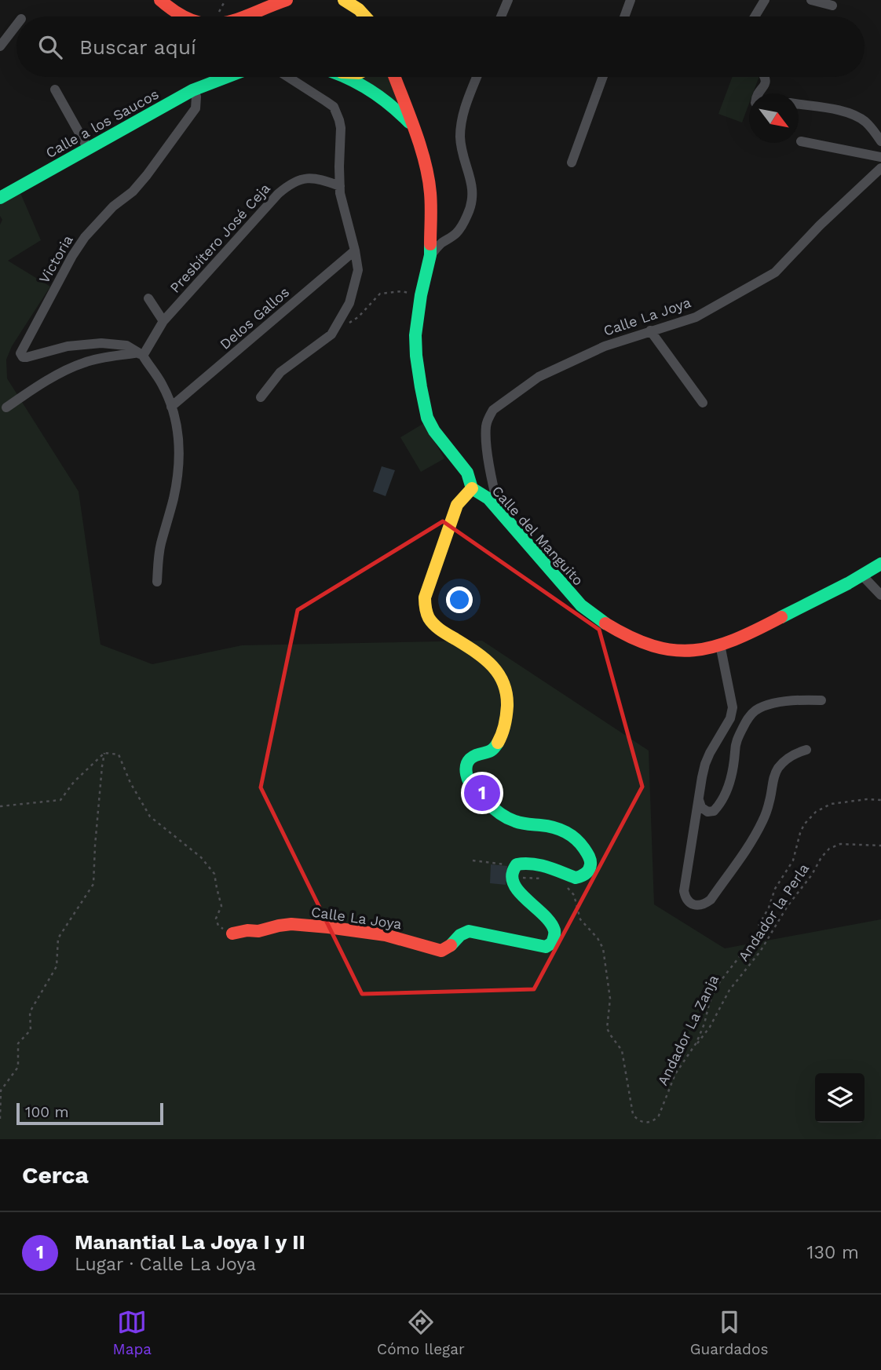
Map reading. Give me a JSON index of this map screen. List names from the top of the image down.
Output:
{
  "streets": {
    "main road": ["Calle a los Saucos", "Calle La Joya", "Calle del Manguito"],
    "street": ["Presbítero José Ceja", "Victoria", "Delos Gallos"],
    "path": ["Andador la Perla", "Andador La Zanja"]
  },
  "crossings": [
    ["Calle a los Saucos", "Victoria"],
    ["Presbítero José Ceja", "Victoria"],
    ["Calle La Joya", "Calle del Manguito"],
    ["Andador la Perla", "Andador La Zanja"]
  ],
  "scale_bar": "100 m",
  "north": "bottom right",
  "page": {
    "search": "Buscar aquí",
    "pins": "1",
    "scale": "100 m",
    "heading": "Cerca",
    "list": [
      {
        "mark": "1",
        "name": "Manantial La Joya I y II",
        "note": "Lugar · Calle La Joya",
        "value": "130 m"
      }
    ],
    "nav": ["Mapa", "Cómo llegar", "Guardados"]
  }
}
